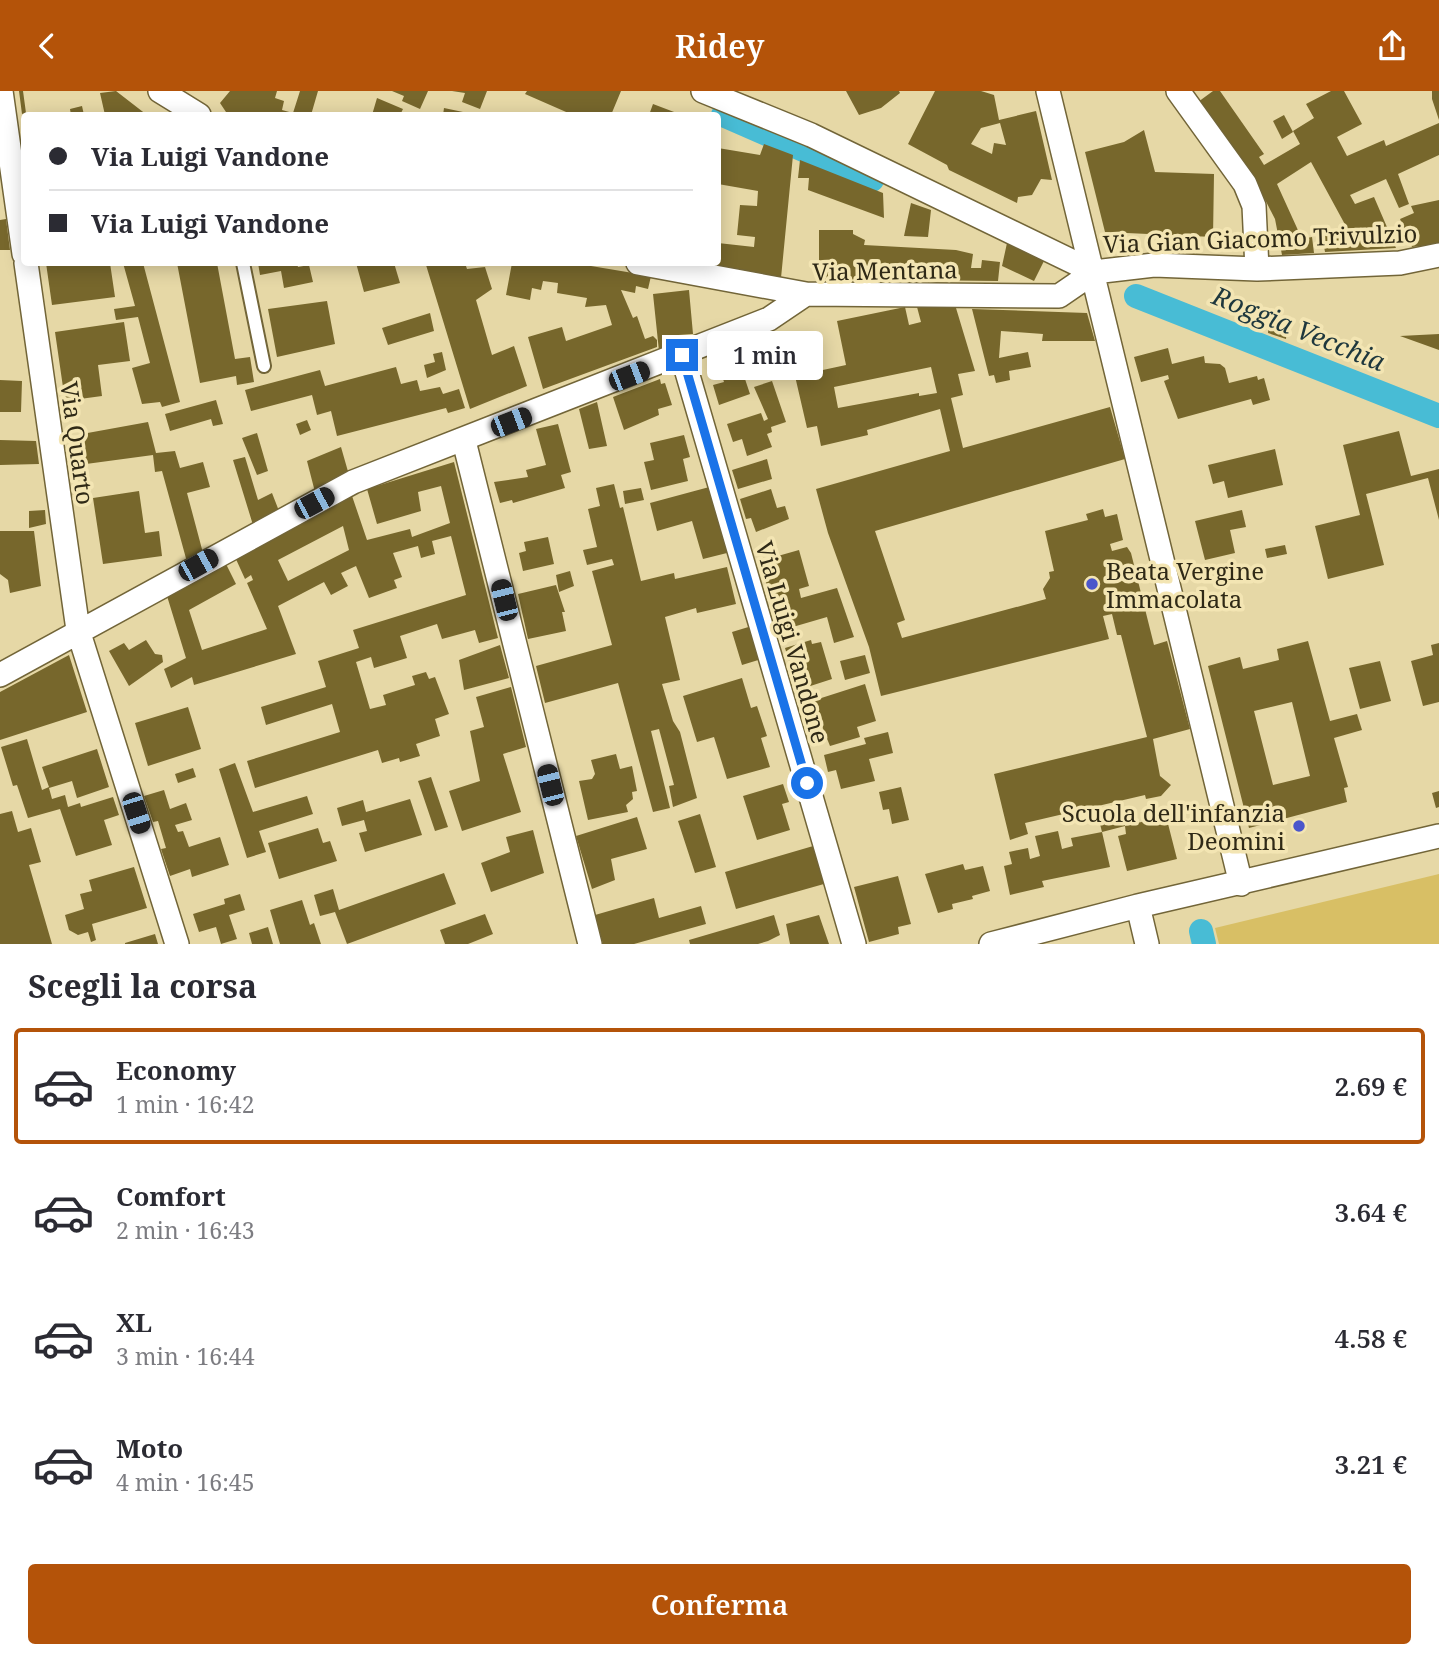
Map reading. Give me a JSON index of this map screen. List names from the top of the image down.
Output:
{
  "streets": {
    "street": [
      "Via Gian Giacomo Trivulzio",
      "Via Mentana",
      "Via Quarto",
      "Via Luigi Vandone"
    ]
  },
  "crossings": [
    ["Via Gian Giacomo Trivulzio", "Via Mentana"],
    ["Via Mentana", "Via Quarto"],
    ["Via Mentana", "Via Luigi Vandone"]
  ],
  "water": ["Roggia Vecchia"],
  "places": ["Beata Vergine Immacolata", "Scuola dell'infanzia Deomini"],
  "page": {
    "header": "Ridey",
    "banner": ["Via Luigi Vandone", "Via Luigi Vandone"],
    "bubble": "1 min",
    "heading": "Scegli la corsa",
    "list": [
      {
        "name": "Economy",
        "note": "1 min · 16:42",
        "value": "2.69 €"
      },
      {
        "name": "Comfort",
        "note": "2 min · 16:43",
        "value": "3.64 €"
      },
      {
        "name": "XL",
        "note": "3 min · 16:44",
        "value": "4.58 €"
      },
      {
        "name": "Moto",
        "note": "4 min · 16:45",
        "value": "3.21 €"
      }
    ],
    "buttons": "Conferma"
  }
}
